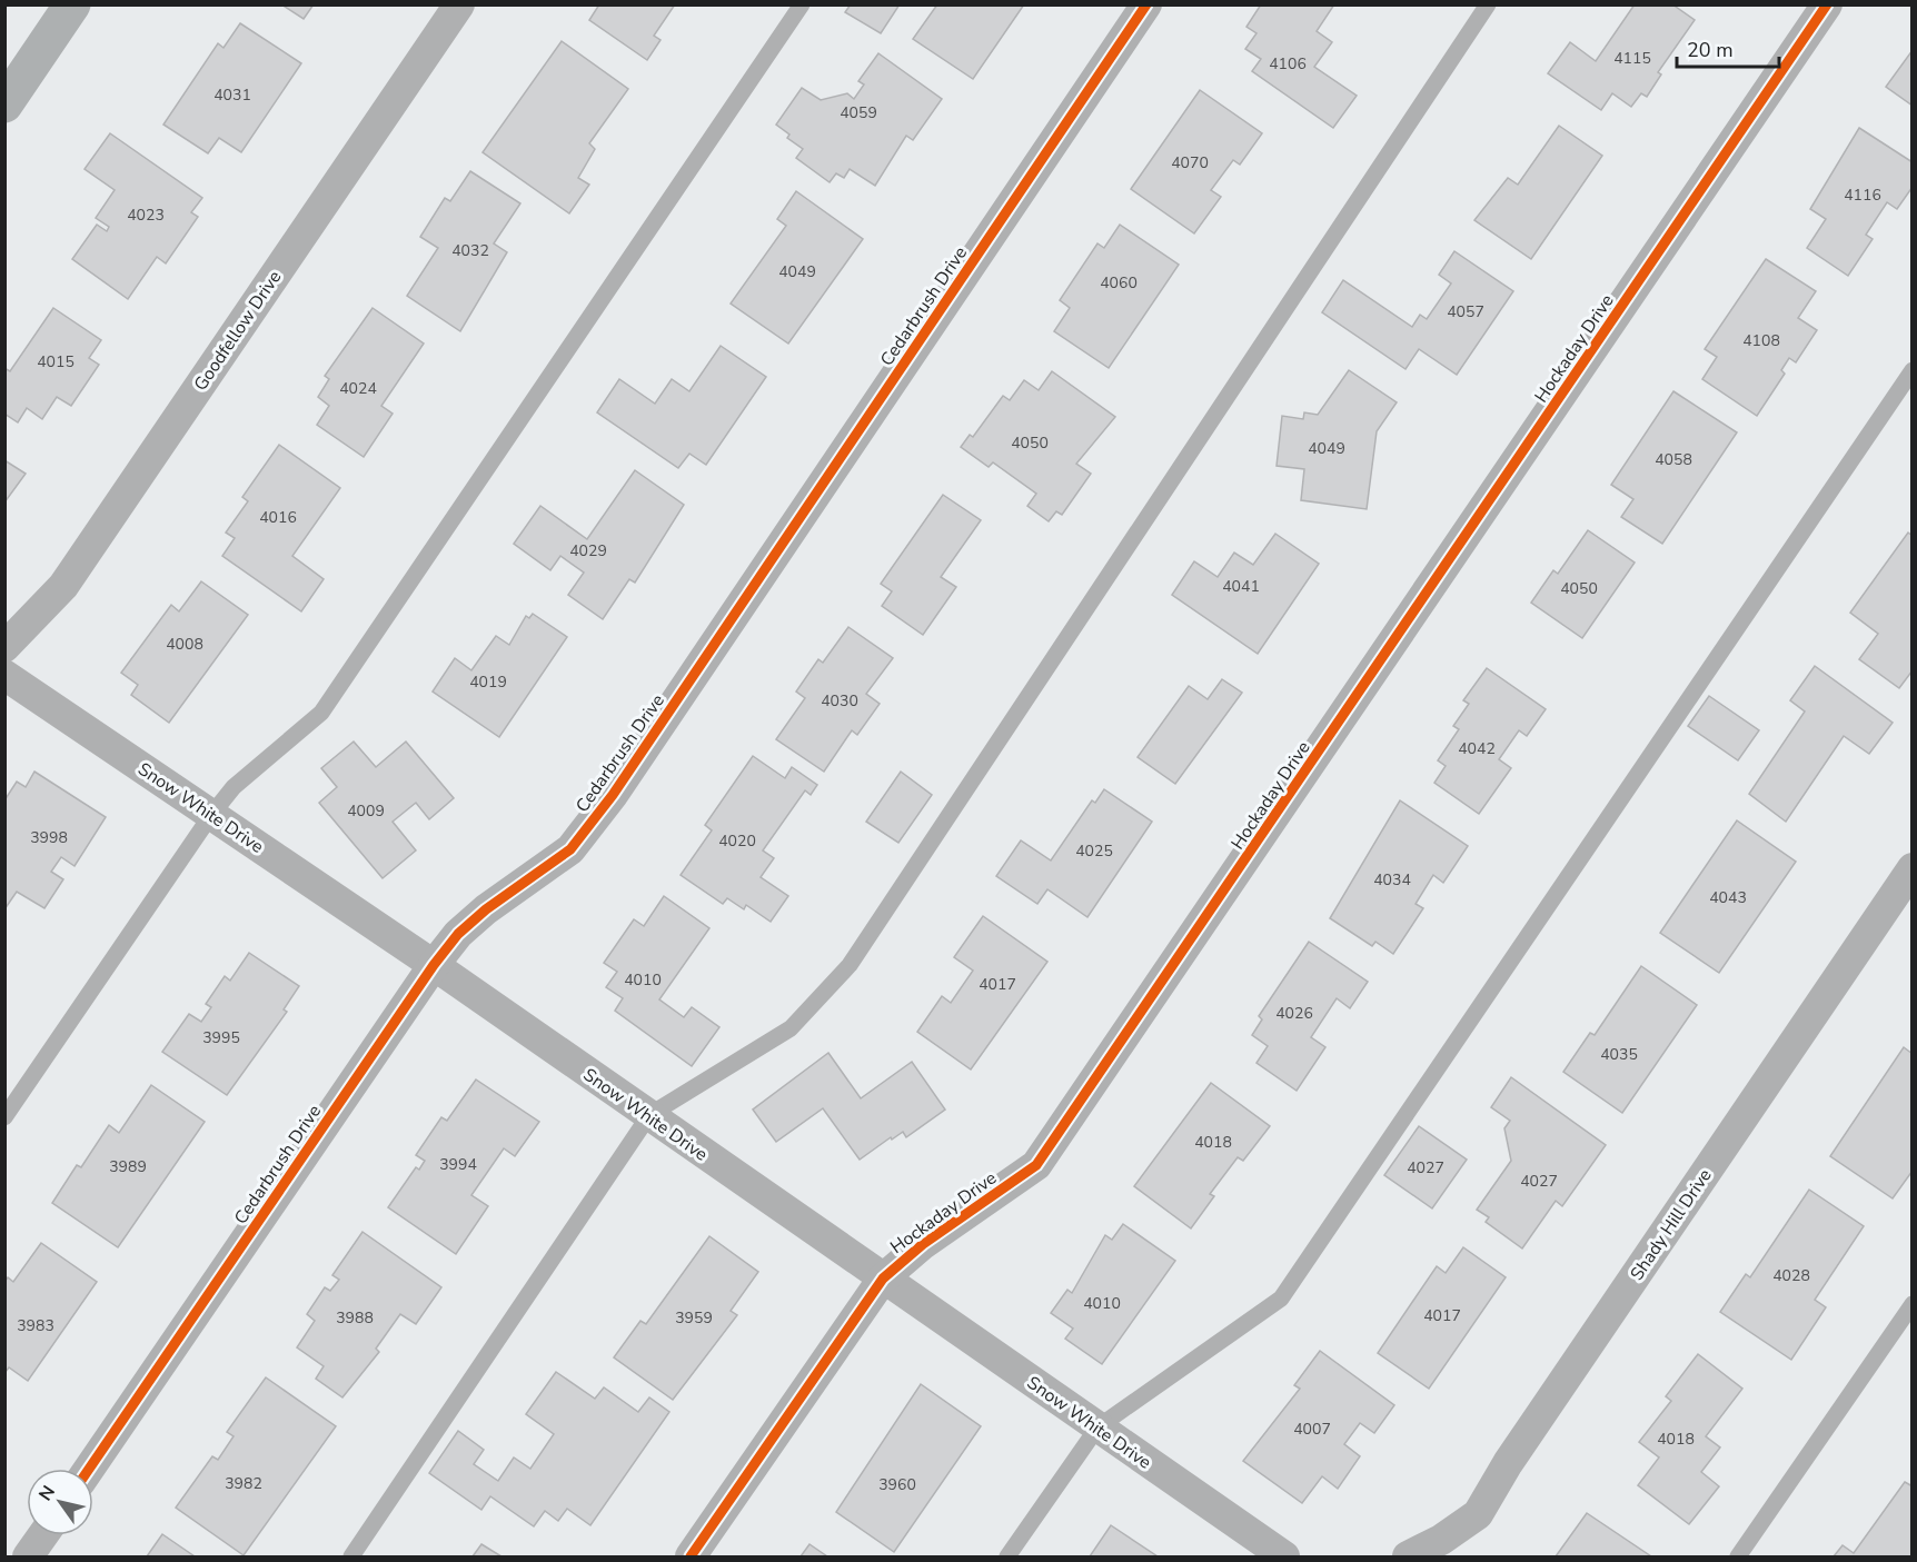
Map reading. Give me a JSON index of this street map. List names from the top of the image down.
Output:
{
  "streets": {
    "street": [
      "Cedarbrush Drive",
      "Goodfellow Drive",
      "Hockaday Drive",
      "Snow White Drive",
      "Shady Hill Drive"
    ]
  },
  "crossings": [
    ["Cedarbrush Drive", "Snow White Drive"],
    ["Hockaday Drive", "Snow White Drive"]
  ],
  "house_numbers": [
    "4115",
    "4106",
    "4031",
    "4059",
    "4070",
    "4116",
    "4023",
    "4032",
    "4049",
    "4060",
    "4057",
    "4108",
    "4015",
    "4024",
    "4050",
    "4049",
    "4058",
    "4016",
    "4029",
    "4041",
    "4050",
    "4008",
    "4019",
    "4030",
    "4042",
    "4009",
    "3998",
    "4020",
    "4025",
    "4034",
    "4043",
    "4010",
    "4017",
    "4026",
    "3995",
    "4035",
    "4018",
    "3994",
    "3989",
    "4027",
    "4027",
    "4028",
    "4010",
    "4017",
    "3988",
    "3959",
    "3983",
    "4007",
    "4018",
    "3982",
    "3960"
  ],
  "scale_bar": "20 m",
  "north": "top left"
}
